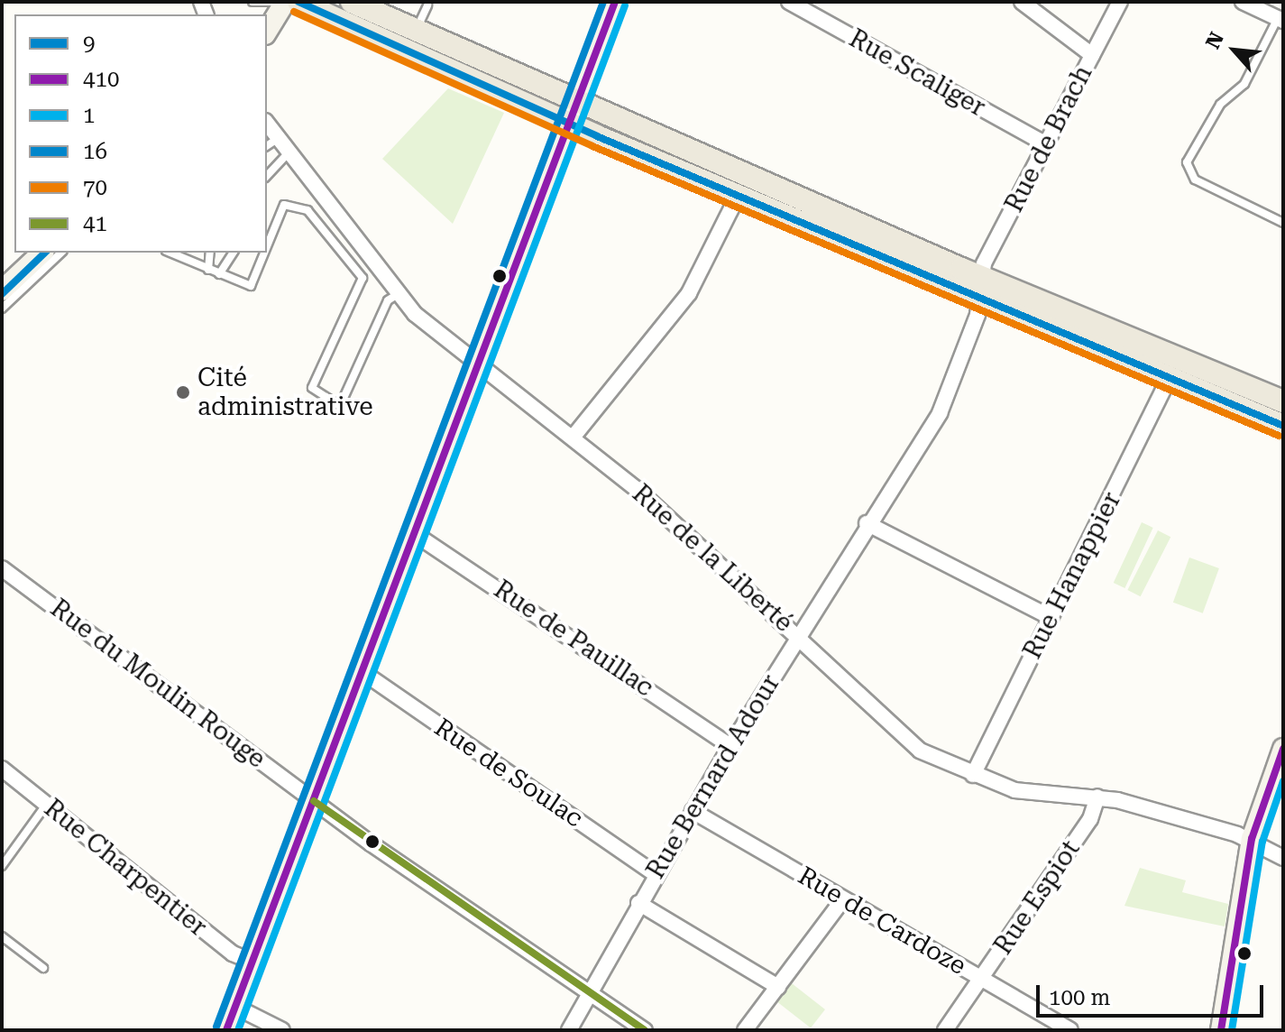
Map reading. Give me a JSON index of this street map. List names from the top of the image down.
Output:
{
  "streets": {
    "street": [
      "Rue Scaliger",
      "Rue de Brach",
      "Rue de la Liberté",
      "Rue Hanappier",
      "Rue de Pauillac",
      "Rue du Moulin Rouge",
      "Rue de Soulac",
      "Rue Bernard Adour",
      "Rue Charpentier",
      "Rue Espiot",
      "Rue de Cardoze"
    ]
  },
  "crossings": [
    ["Rue Scaliger", "Rue de Brach"],
    ["Rue de Brach", "Rue Bernard Adour"],
    ["Rue de la Liberté", "Rue Hanappier"],
    ["Rue de la Liberté", "Rue Bernard Adour"],
    ["Rue de la Liberté", "Rue Espiot"],
    ["Rue de Pauillac", "Rue Bernard Adour"],
    ["Rue du Moulin Rouge", "Rue Bernard Adour"],
    ["Rue de Soulac", "Rue Bernard Adour"],
    ["Rue Bernard Adour", "Rue de Cardoze"],
    ["Rue Espiot", "Rue de Cardoze"]
  ],
  "places": ["Cité administrative"],
  "lines": [
    "transit line 9",
    "transit line 410",
    "transit line 16",
    "transit line 1",
    "transit line 70",
    "transit line 41"
  ],
  "legend": [
    "9",
    "410",
    "1",
    "16",
    "70",
    "41"
  ],
  "scale_bar": "100 m",
  "north": "top left"
}
